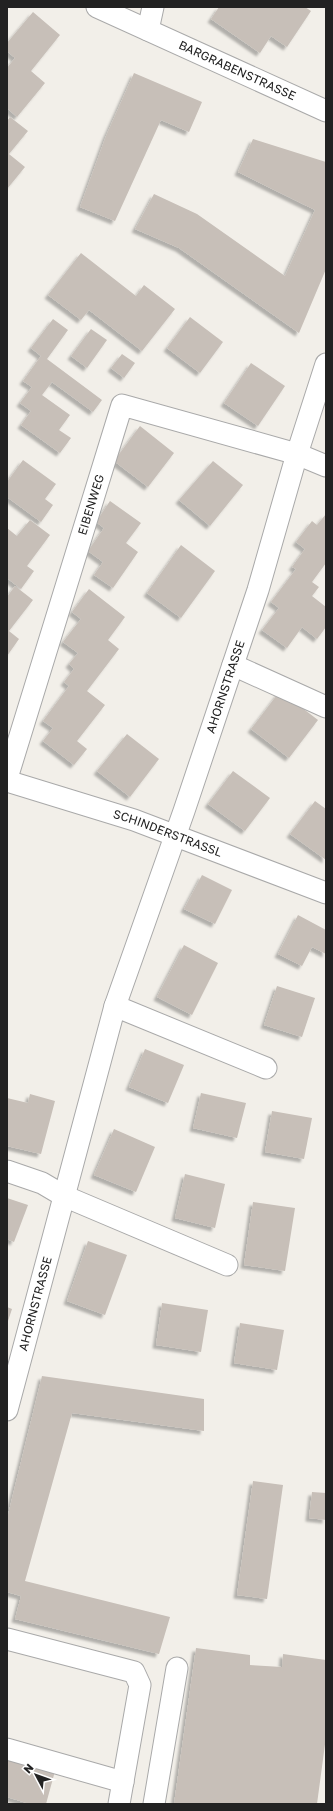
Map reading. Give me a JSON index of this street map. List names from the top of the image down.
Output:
{
  "streets": {
    "street": [
      "BARGRABENSTRASSE",
      "EIBENWEG",
      "AHORNSTRASSE",
      "SCHINDERSTRASSL"
    ]
  },
  "crossings": [
    ["EIBENWEG", "AHORNSTRASSE"],
    ["AHORNSTRASSE", "SCHINDERSTRASSL"]
  ],
  "north": "top left"
}
